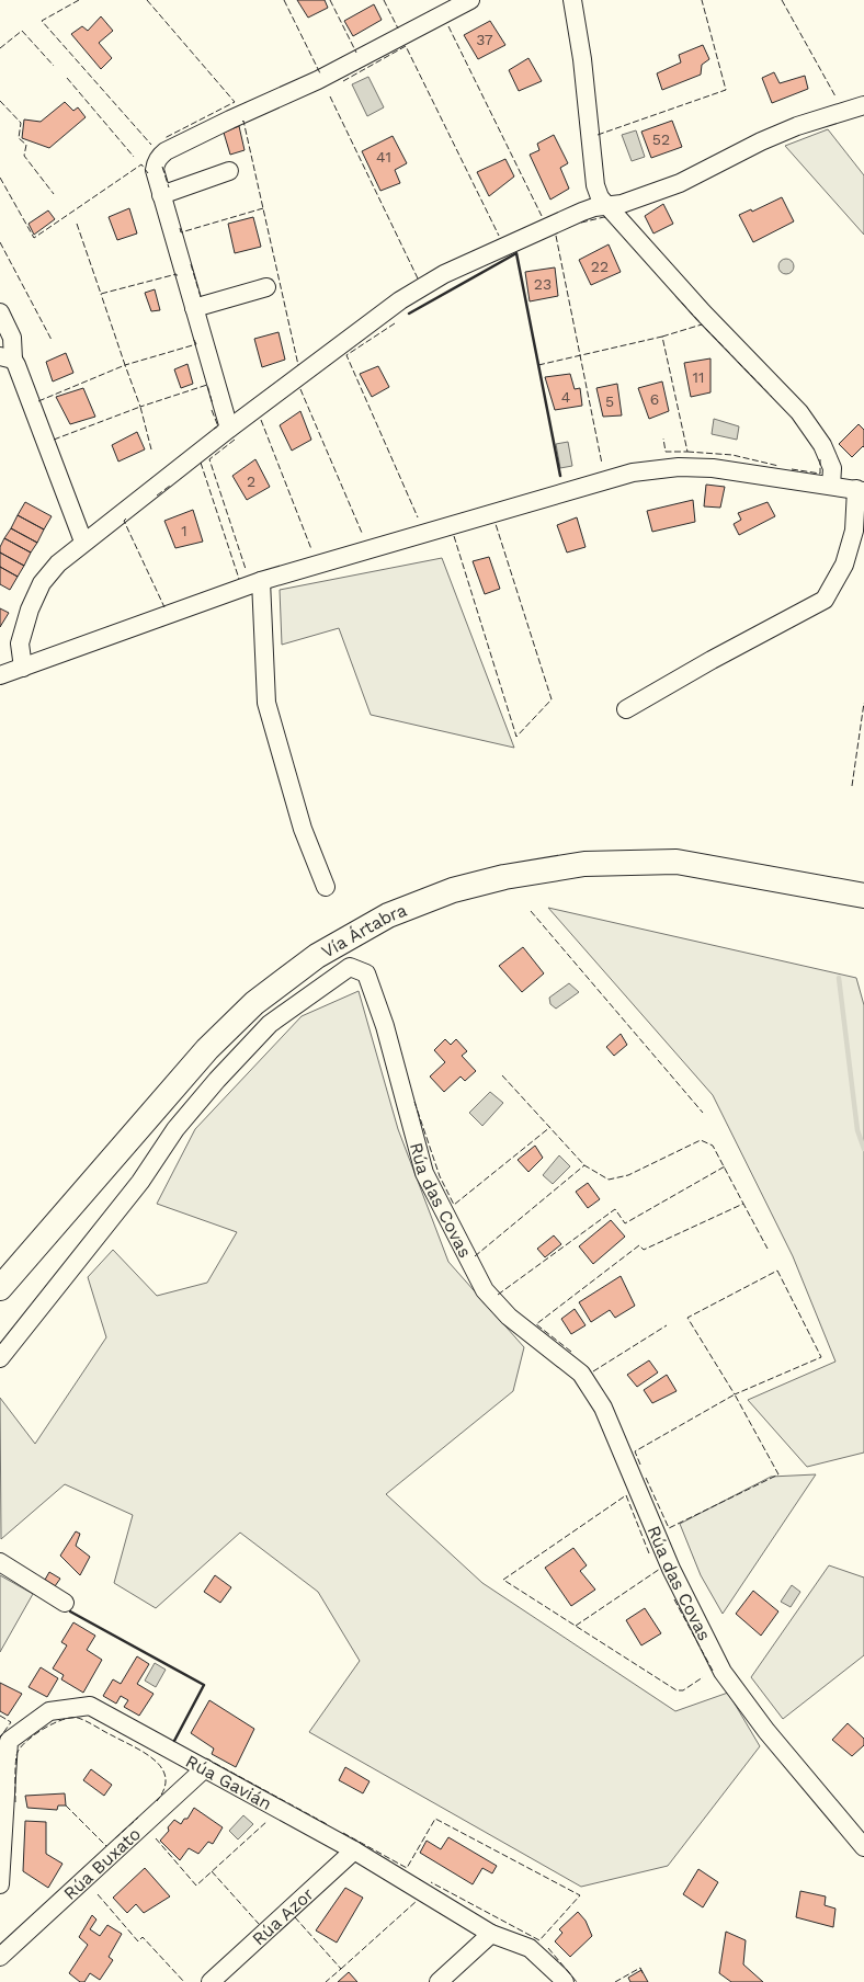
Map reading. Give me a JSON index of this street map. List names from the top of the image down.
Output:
{
  "streets": {
    "highway": ["Vía Ártabra"],
    "street": [
      "Rúa das Covas",
      "Rúa Gavián",
      "Rúa Buxato",
      "Rúa Azor"
    ]
  },
  "crossings": [
    ["Rúa Gavián", "Rúa Buxato"],
    ["Rúa Gavián", "Rúa Azor"]
  ],
  "house_numbers": [
    "37",
    "52",
    "41",
    "22",
    "23",
    "11",
    "4",
    "6",
    "5",
    "2",
    "1"
  ]
}
